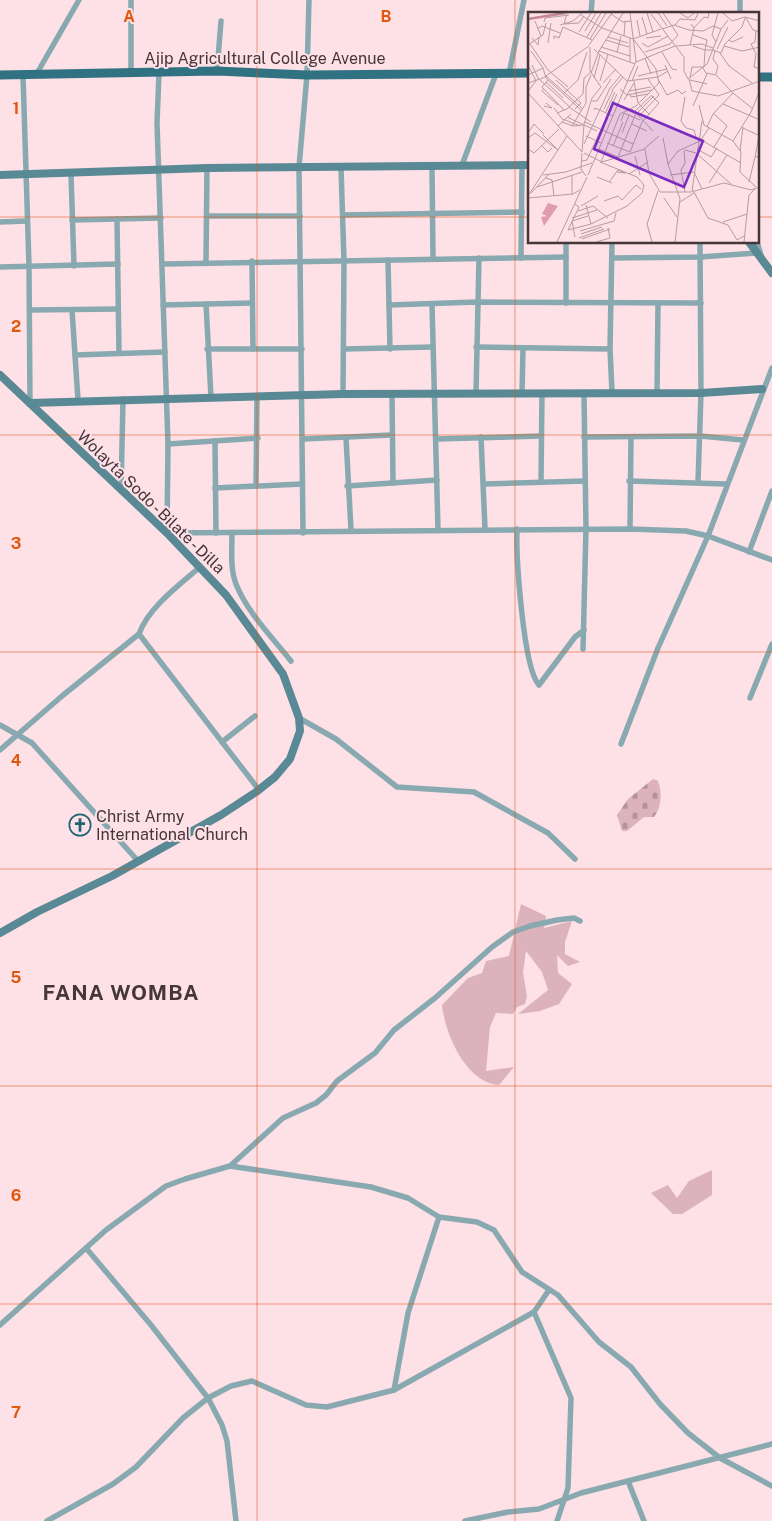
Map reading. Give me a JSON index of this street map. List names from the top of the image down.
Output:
{
  "streets": {
    "main road": ["Ajip Agricultural College Avenue", "Wolayta Sodo - Bilate - Dilla"]
  },
  "districts": ["FANA WOMBA"],
  "places": {
    "church": ["Christ Army International Church"]
  },
  "grid": {
    "columns": ["A", "B"],
    "rows": [
      "1",
      "2",
      "3",
      "4",
      "5",
      "6",
      "7"
    ]
  }
}
